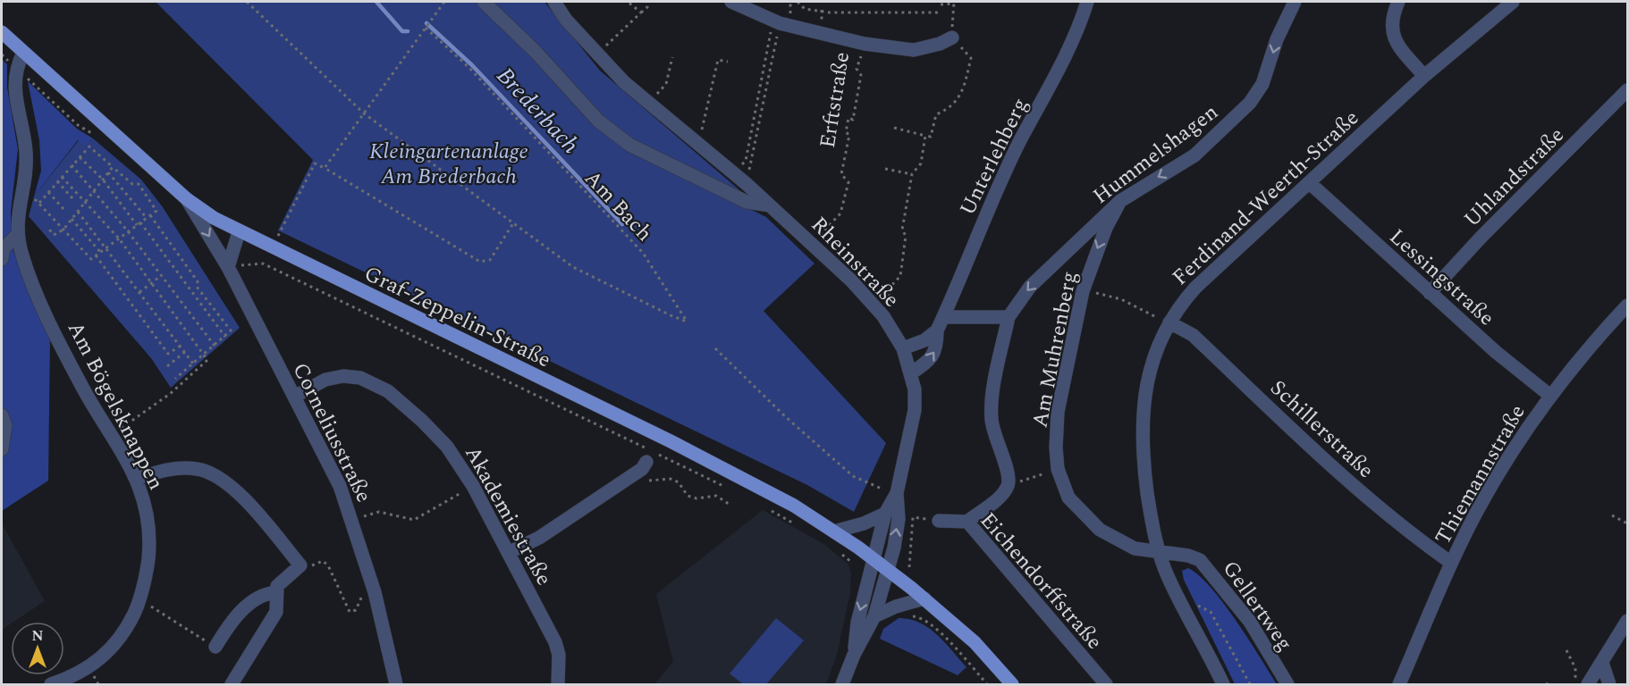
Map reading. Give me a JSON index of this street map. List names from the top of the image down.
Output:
{
  "streets": {
    "main road": ["Graf-Zeppelin-Straße"],
    "street": [
      "Erftstraße",
      "Hummelshagen",
      "Unterlehberg",
      "Uhlandstraße",
      "Ferdinand-Weerth-Straße",
      "Rheinstraße",
      "Lessingstraße",
      "Am Muhrenberg",
      "Am Bögelsknappen",
      "Schillerstraße",
      "Corneliusstraße",
      "Thiemannstraße",
      "Akademiestraße",
      "Eichendorffstraße",
      "Gellertweg"
    ],
    "path": ["Am Bach"]
  },
  "crossings": [
    ["Erftstraße", "Rheinstraße"],
    ["Hummelshagen", "Am Muhrenberg"],
    ["Hummelshagen", "Eichendorffstraße"],
    ["Unterlehberg", "Rheinstraße"],
    ["Uhlandstraße", "Lessingstraße"],
    ["Ferdinand-Weerth-Straße", "Lessingstraße"],
    ["Ferdinand-Weerth-Straße", "Am Muhrenberg"],
    ["Ferdinand-Weerth-Straße", "Schillerstraße"],
    ["Ferdinand-Weerth-Straße", "Gellertweg"],
    ["Rheinstraße", "Graf-Zeppelin-Straße"],
    ["Lessingstraße", "Thiemannstraße"],
    ["Graf-Zeppelin-Straße", "Am Bögelsknappen"],
    ["Graf-Zeppelin-Straße", "Corneliusstraße"],
    ["Am Muhrenberg", "Gellertweg"],
    ["Schillerstraße", "Thiemannstraße"],
    ["Corneliusstraße", "Akademiestraße"]
  ],
  "one_way": ["Hummelshagen", "Am Muhrenberg"],
  "water": ["Brederbach"],
  "parks": ["Kleingartenanlage Am Brederbach"],
  "north": "top"
}
